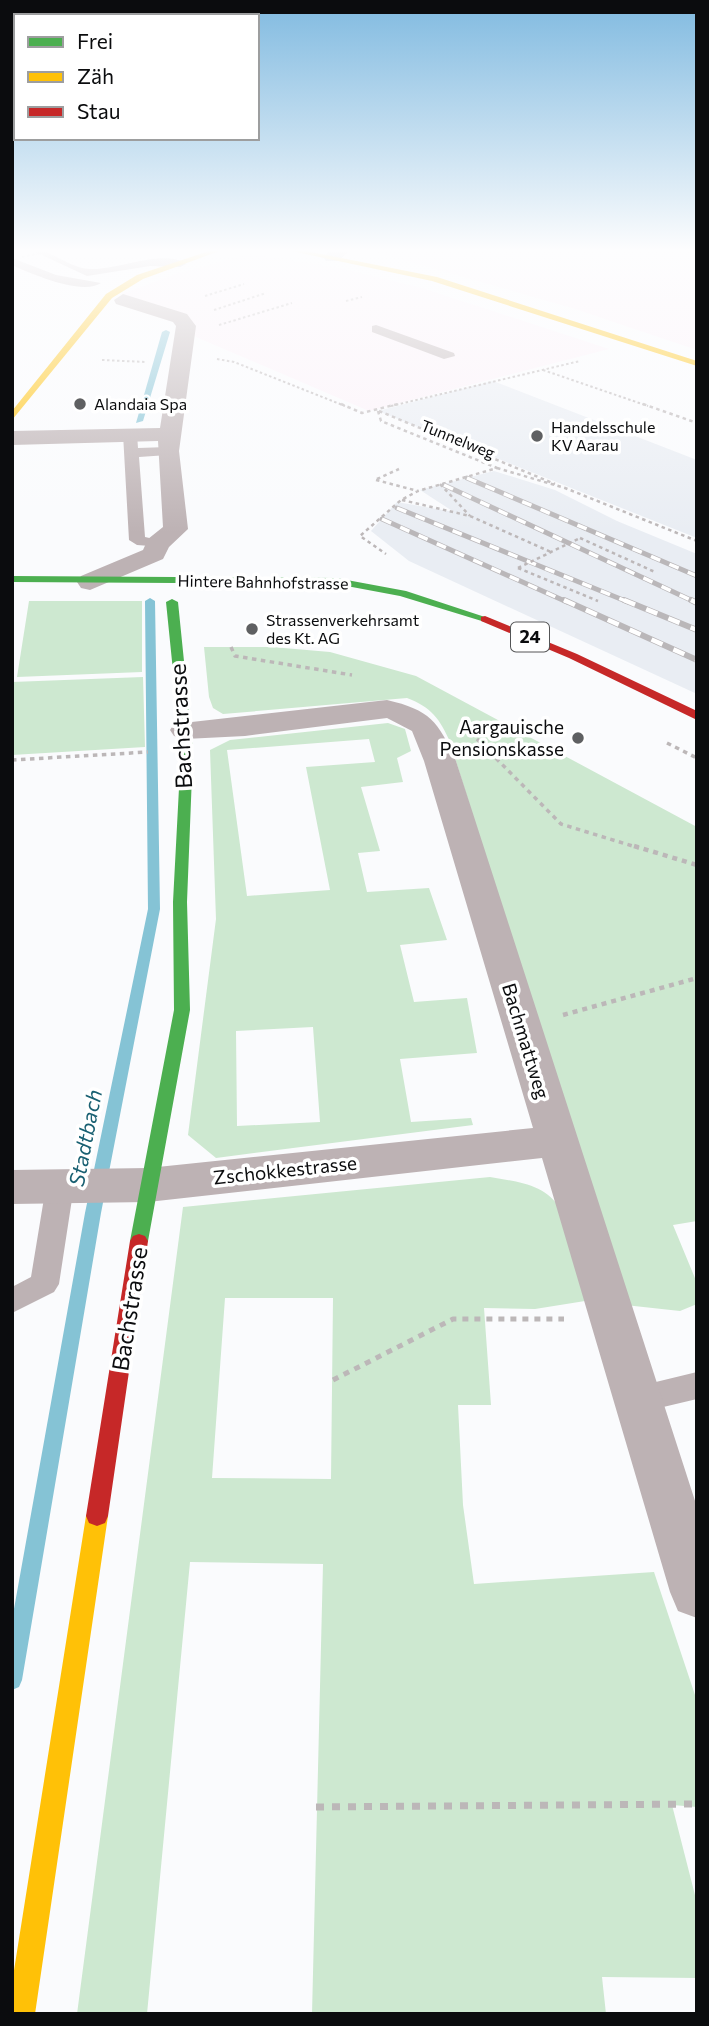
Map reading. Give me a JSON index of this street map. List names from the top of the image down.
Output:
{
  "streets": {
    "main road": ["Hintere Bahnhofstrasse", "24", "Bachstrasse"],
    "street": ["Bachmattweg", "Zschokkestrasse"],
    "path": ["Tunnelweg"]
  },
  "crossings": [
    ["Bachstrasse", "Bachmattweg"],
    ["Bachstrasse", "Zschokkestrasse"],
    ["Bachmattweg", "Zschokkestrasse"]
  ],
  "water": ["Stadtbach"],
  "places": [
    "Alandaia Spa",
    "Handelsschule KV Aarau",
    "Strassenverkehrsamt des Kt. AG",
    "Aargauische Pensionskasse"
  ],
  "legend": ["Frei", "Zäh", "Stau"]
}
